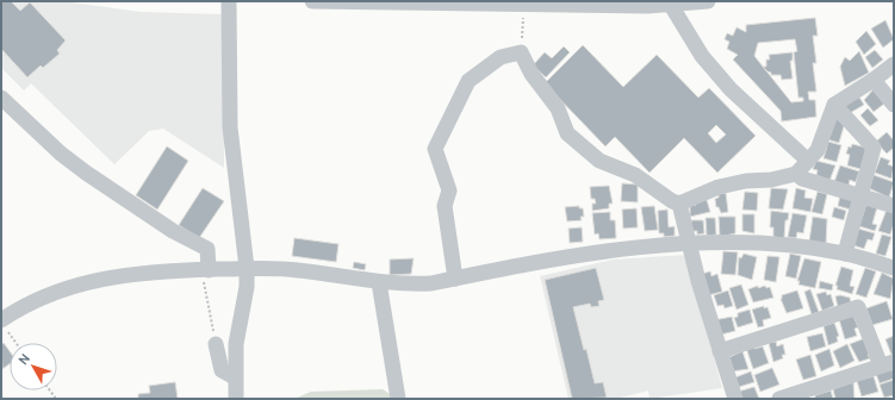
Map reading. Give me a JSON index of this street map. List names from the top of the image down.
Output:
{
  "north": "top left"
}
